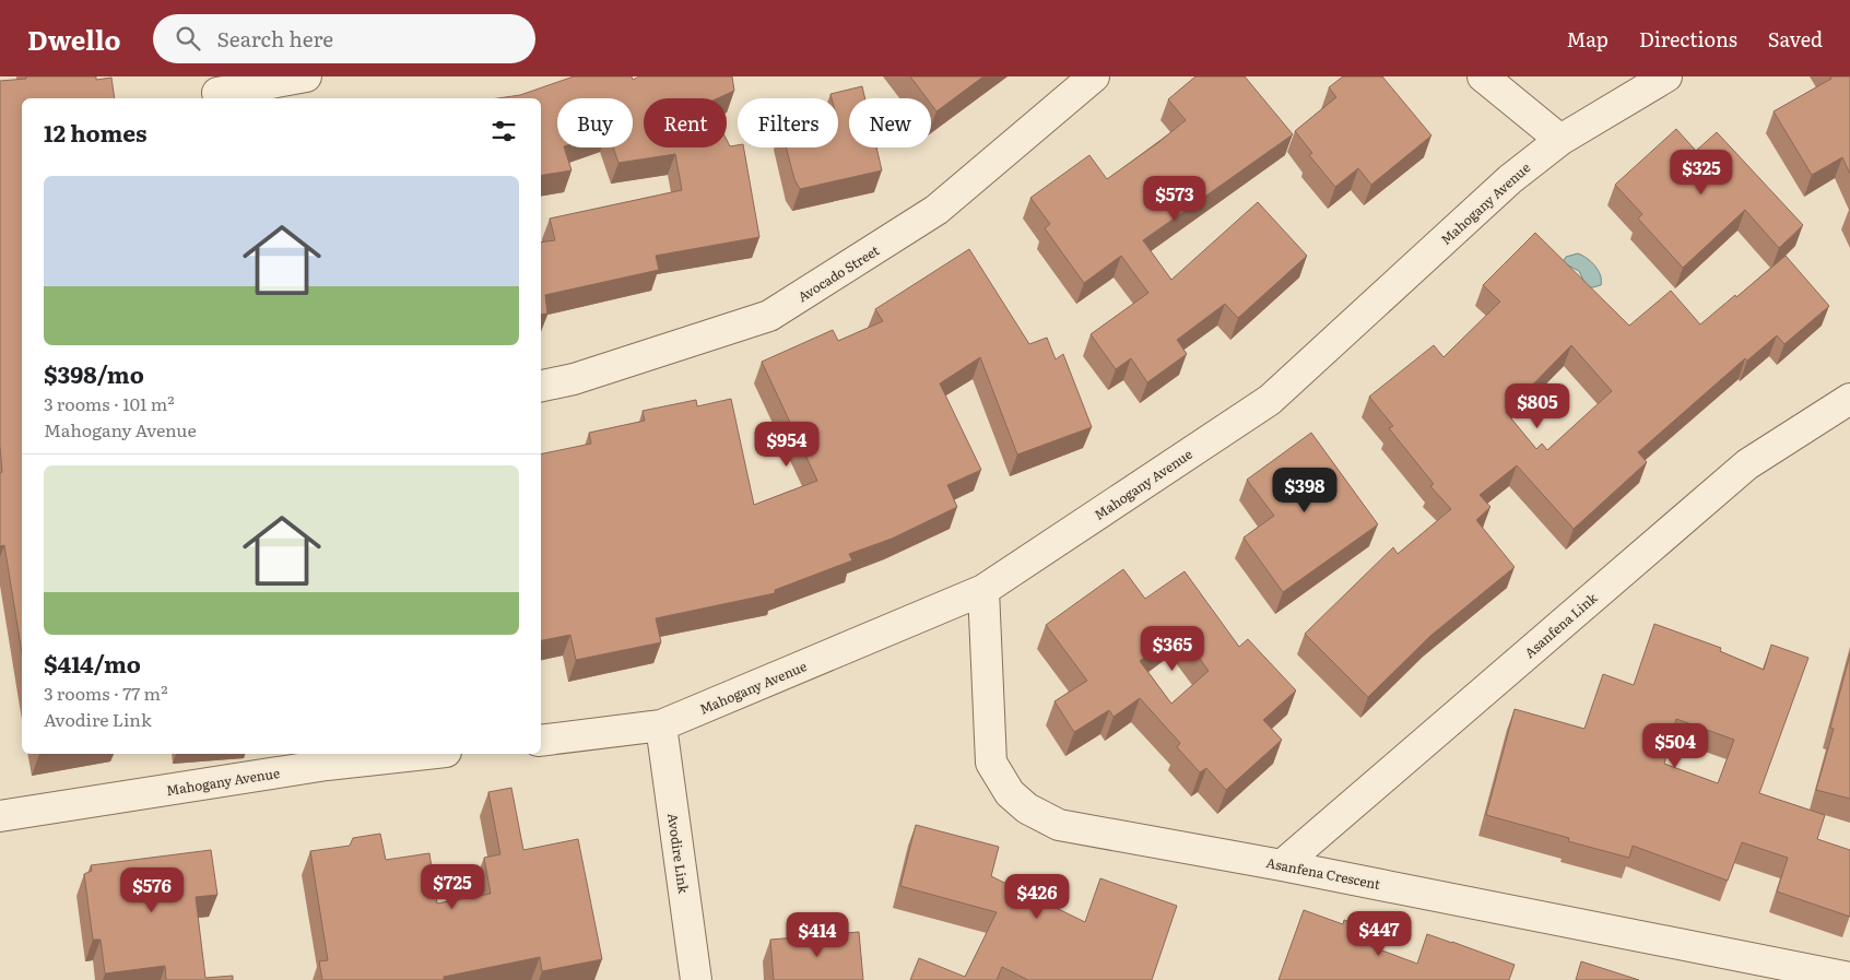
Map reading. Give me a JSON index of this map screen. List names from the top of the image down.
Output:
{
  "streets": {
    "street": [
      "Mahogany Avenue",
      "Avocado Street",
      "Asanfena Link",
      "Avodire Link",
      "Asanfena Crescent"
    ]
  },
  "crossings": [
    ["Mahogany Avenue", "Avodire Link"],
    ["Mahogany Avenue", "Asanfena Crescent"],
    ["Asanfena Link", "Asanfena Crescent"]
  ],
  "page": {
    "header": "Dwello",
    "search": "Search here",
    "nav": ["Map", "Directions", "Saved"],
    "chip": [
      "Buy",
      "Rent",
      "Filters",
      "New"
    ],
    "heading": "12 homes",
    "price": [
      "$325",
      "$573",
      "$805",
      "$954",
      "$398",
      "$365",
      "$504",
      "$725",
      "$576",
      "$426",
      "$447",
      "$414"
    ],
    "list": [
      {
        "name": "$398/mo",
        "note": "3 rooms · 101 m² · Mahogany Avenue"
      },
      {
        "name": "$414/mo",
        "note": "3 rooms · 77 m² · Avodire Link"
      }
    ]
  }
}
